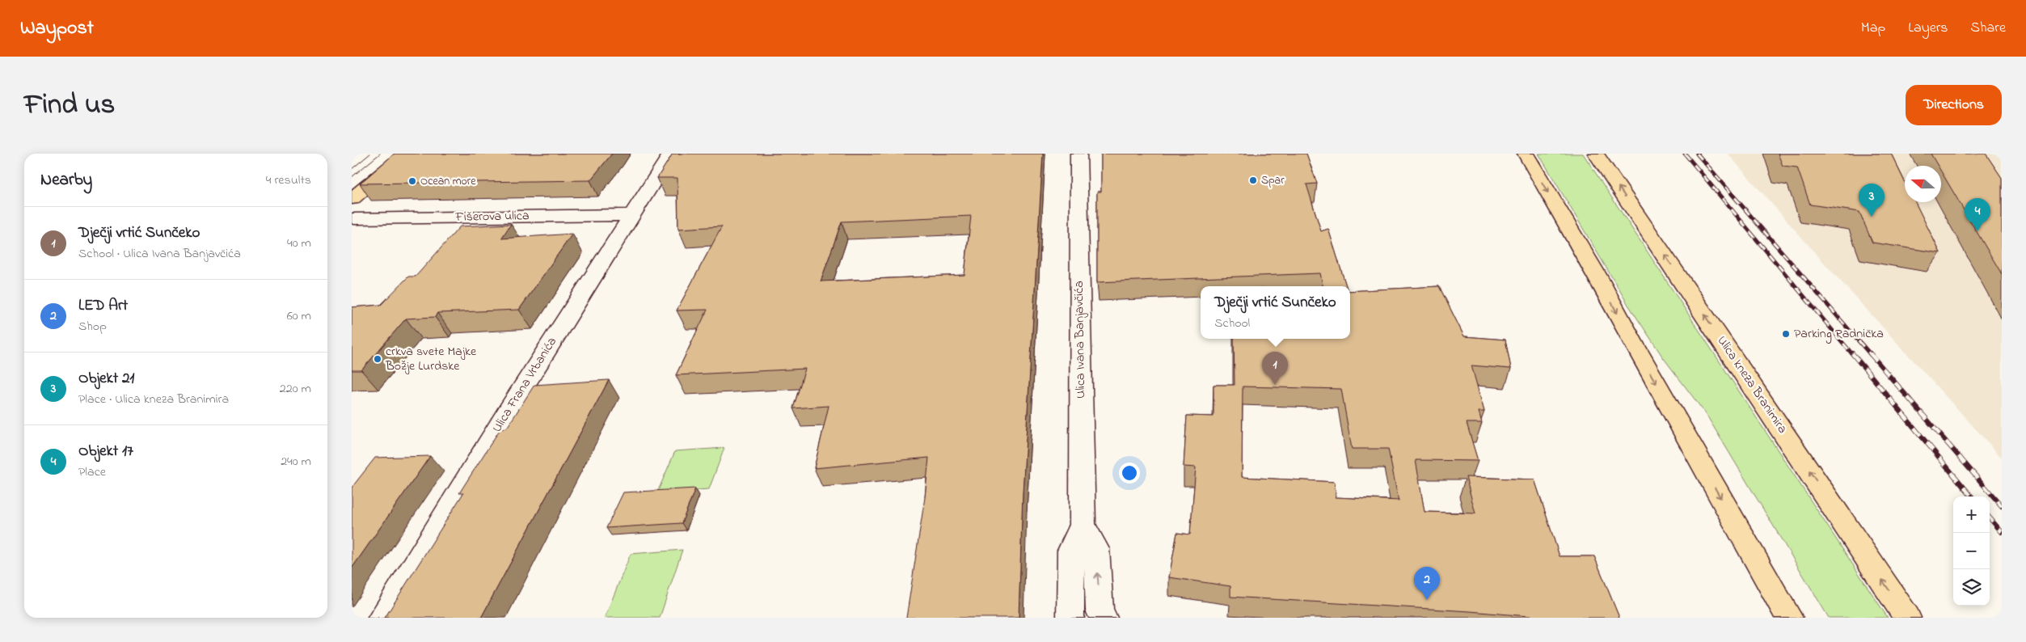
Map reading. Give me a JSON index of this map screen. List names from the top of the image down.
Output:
{
  "streets": {
    "main road": ["Ulica kneza Branimira"],
    "street": ["Fišerova ulica", "Ulica Ivana Banjavčića", "Ulica Frana Vrbanića"]
  },
  "crossings": [
    ["Fišerova ulica", "Ulica Frana Vrbanića"]
  ],
  "places": [
    "Spar",
    "Ocean more",
    "Parking Radnička",
    "crkva svete Majke Božje Lurdske"
  ],
  "north": "left",
  "page": {
    "header": "Waypost",
    "nav": ["Map", "Layers", "Share"],
    "title": "Find us",
    "buttons": "Directions",
    "heading": ["Nearby", "4 results"],
    "pins": [
      "3",
      "4",
      "1",
      "2"
    ],
    "list": [
      {
        "mark": "1",
        "name": "Dječji vrtić Sunčeko",
        "note": "School · Ulica Ivana Banjavčića",
        "value": "40 m"
      },
      {
        "mark": "2",
        "name": "LED Art",
        "note": "Shop",
        "value": "60 m"
      },
      {
        "mark": "3",
        "name": "Objekt 21",
        "note": "Place · Ulica kneza Branimira",
        "value": "220 m"
      },
      {
        "mark": "4",
        "name": "Objekt 17",
        "note": "Place",
        "value": "240 m"
      }
    ],
    "popup": ["Dječji vrtić Sunčeko", "School"],
    "map_buttons": ["+", "−"]
  }
}
